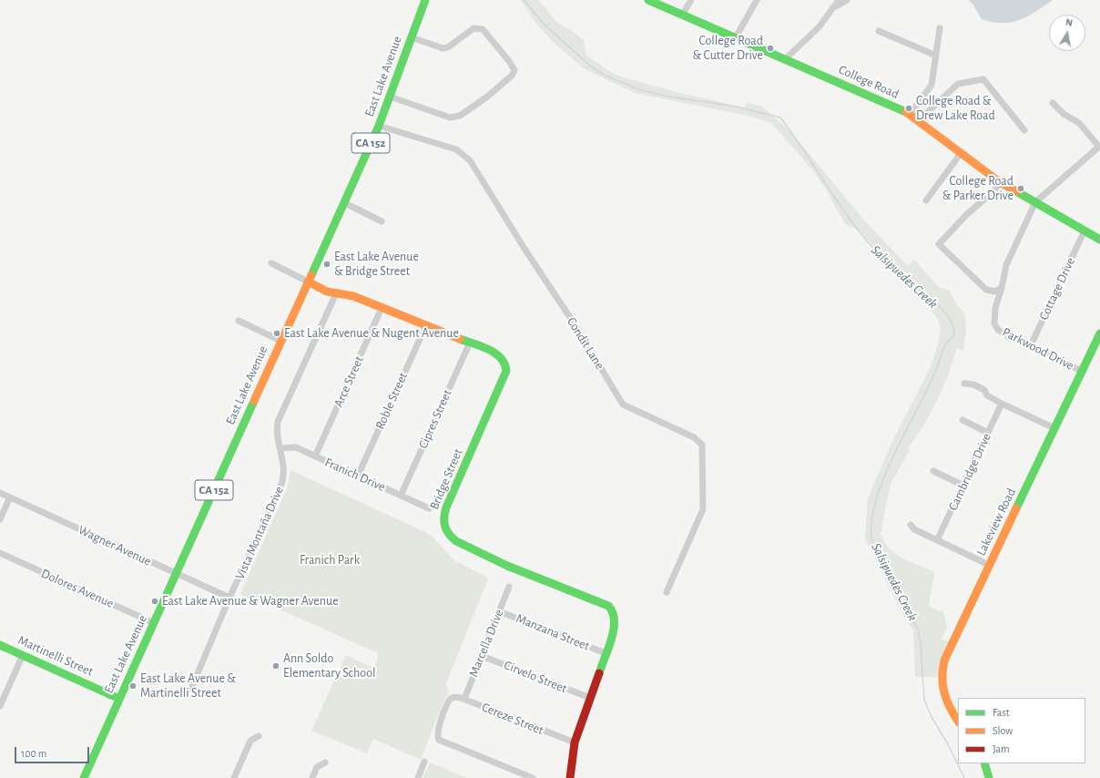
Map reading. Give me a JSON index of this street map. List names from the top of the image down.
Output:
{
  "streets": {
    "street": [
      "East Lake Avenue",
      "College Road",
      "CA 152",
      "Cottage Drive",
      "Condit Lane",
      "Parkwood Drive",
      "Arce Street",
      "Roble Street",
      "Cipres Street",
      "Cambridge Drive",
      "Franich Drive",
      "Bridge Street",
      "Lakeview Road",
      "Vista Montaña Drive",
      "Wagner Avenue",
      "Dolores Avenue",
      "Manzana Street",
      "Marcella Drive",
      "Martinelli Street",
      "Cirvelo Street",
      "Cereze Street"
    ]
  },
  "crossings": [
    ["East Lake Avenue", "Condit Lane"],
    ["East Lake Avenue", "Bridge Street"],
    ["East Lake Avenue", "Wagner Avenue"],
    ["East Lake Avenue", "Dolores Avenue"],
    ["East Lake Avenue", "Martinelli Street"],
    ["College Road", "Cottage Drive"],
    ["College Road", "Parkwood Drive"],
    ["Cottage Drive", "Parkwood Drive"],
    ["Parkwood Drive", "Lakeview Road"],
    ["Arce Street", "Franich Drive"],
    ["Arce Street", "Bridge Street"],
    ["Roble Street", "Franich Drive"],
    ["Roble Street", "Bridge Street"],
    ["Cipres Street", "Franich Drive"],
    ["Cipres Street", "Bridge Street"],
    ["Franich Drive", "Vista Montaña Drive"],
    ["Bridge Street", "Vista Montaña Drive"],
    ["Bridge Street", "Manzana Street"],
    ["Bridge Street", "Cirvelo Street"],
    ["Bridge Street", "Cereze Street"],
    ["Vista Montaña Drive", "Wagner Avenue"],
    ["Manzana Street", "Marcella Drive"],
    ["Marcella Drive", "Cirvelo Street"],
    ["Marcella Drive", "Cereze Street"]
  ],
  "water": ["Salsipuedes Creek"],
  "parks": ["Franich Park"],
  "places": [
    "College Road & Cutter Drive",
    "College Road & Drew Lake Road",
    "College Road & Parker Drive",
    "East Lake Avenue & Bridge Street",
    "East Lake Avenue & Nugent Avenue",
    "East Lake Avenue & Wagner Avenue",
    "Ann Soldo Elementary School",
    "East Lake Avenue & Martinelli Street"
  ],
  "legend": ["Fast", "Slow", "Jam"],
  "scale_bar": "100 m",
  "north": "top"
}
